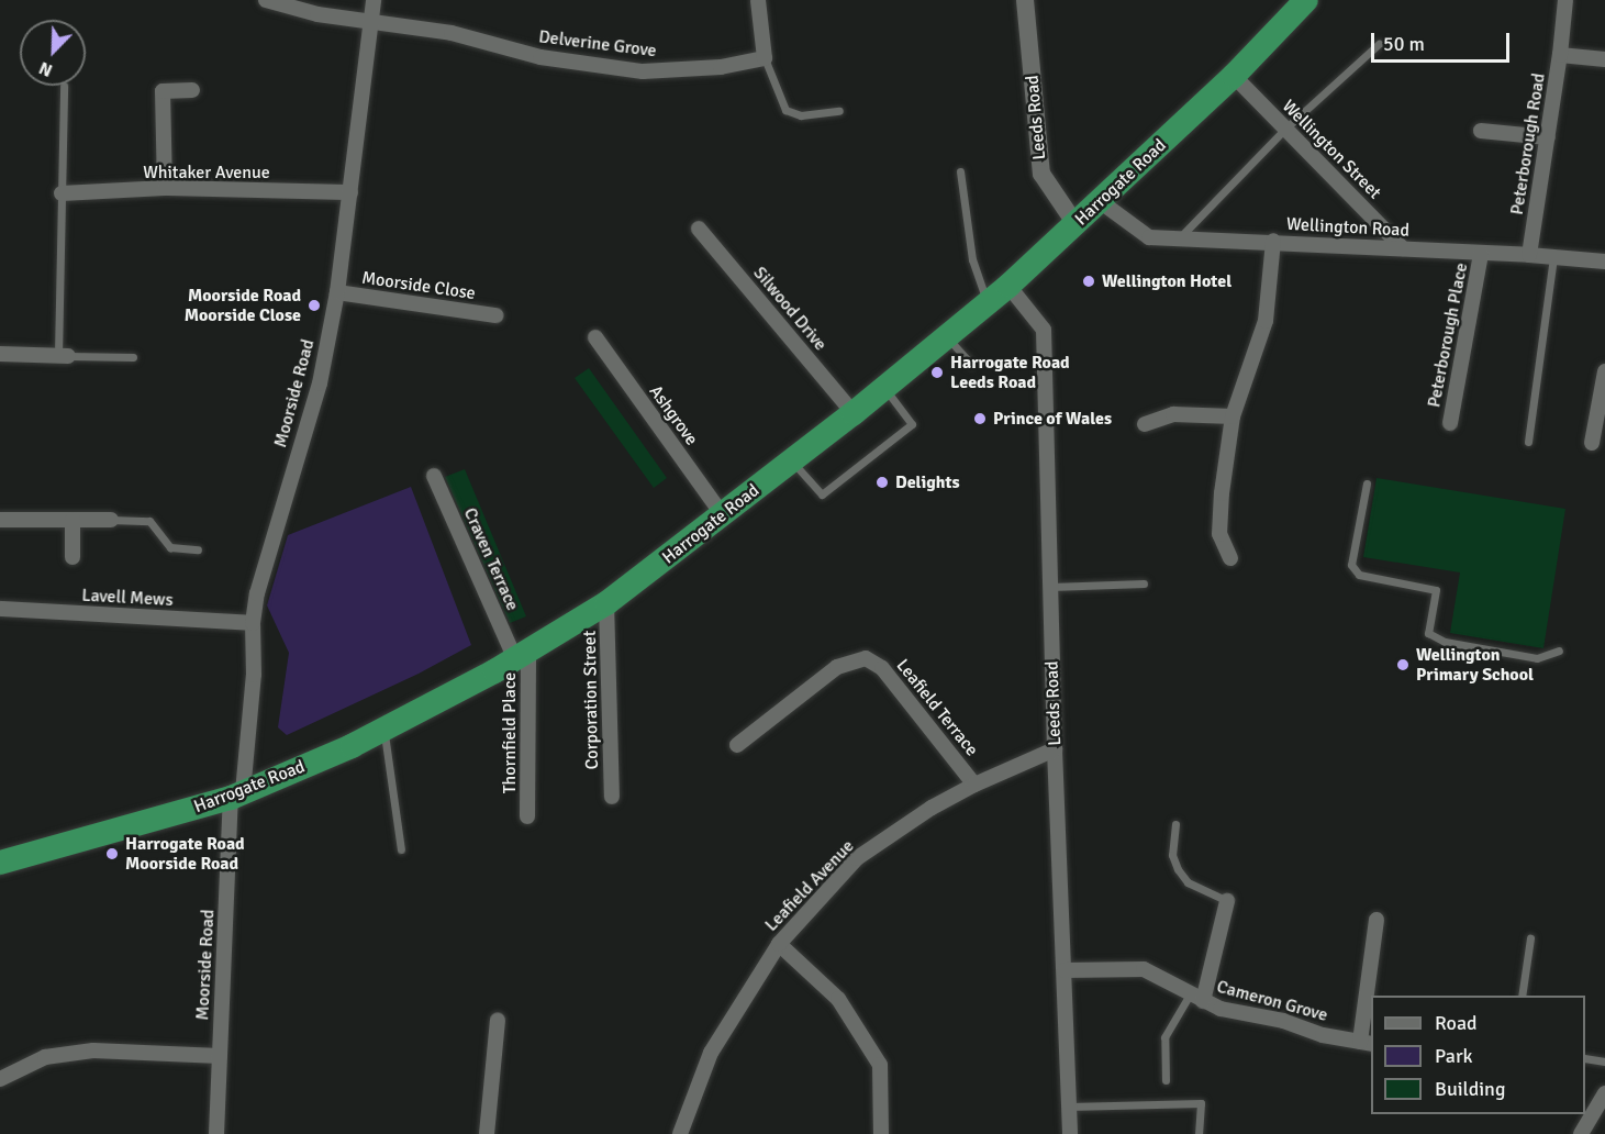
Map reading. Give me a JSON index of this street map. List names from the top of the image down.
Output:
{
  "streets": {
    "highway": ["Harrogate Road"],
    "street": [
      "Delverine Grove",
      "Leeds Road",
      "Peterborough Road",
      "Wellington Street",
      "Whitaker Avenue",
      "Wellington Road",
      "Moorside Close",
      "Silwood Drive",
      "Peterborough Place",
      "Moorside Road",
      "Ashgrove",
      "Craven Terrace",
      "Lavell Mews",
      "Corporation Street",
      "Leafield Terrace",
      "Thornfield Place",
      "Leafield Avenue",
      "Cameron Grove"
    ]
  },
  "crossings": [
    ["Delverine Grove", "Moorside Road"],
    ["Leeds Road", "Harrogate Road"],
    ["Leeds Road", "Leafield Avenue"],
    ["Leeds Road", "Cameron Grove"],
    ["Peterborough Road", "Wellington Road"],
    ["Wellington Street", "Harrogate Road"],
    ["Wellington Street", "Wellington Road"],
    ["Whitaker Avenue", "Moorside Road"],
    ["Harrogate Road", "Wellington Road"],
    ["Harrogate Road", "Silwood Drive"],
    ["Harrogate Road", "Moorside Road"],
    ["Harrogate Road", "Ashgrove"],
    ["Harrogate Road", "Craven Terrace"],
    ["Harrogate Road", "Corporation Street"],
    ["Harrogate Road", "Thornfield Place"],
    ["Wellington Road", "Peterborough Place"],
    ["Moorside Close", "Moorside Road"],
    ["Moorside Road", "Lavell Mews"],
    ["Craven Terrace", "Thornfield Place"],
    ["Leafield Terrace", "Leafield Avenue"]
  ],
  "places": [
    "Wellington Hotel",
    "Moorside Road Moorside Close",
    "Harrogate Road Leeds Road",
    "Prince of Wales",
    "Delights",
    "Wellington Primary School",
    "Harrogate Road Moorside Road"
  ],
  "legend": ["Road", "Park", "Building"],
  "scale_bar": "50 m",
  "north": "bottom left"
}
